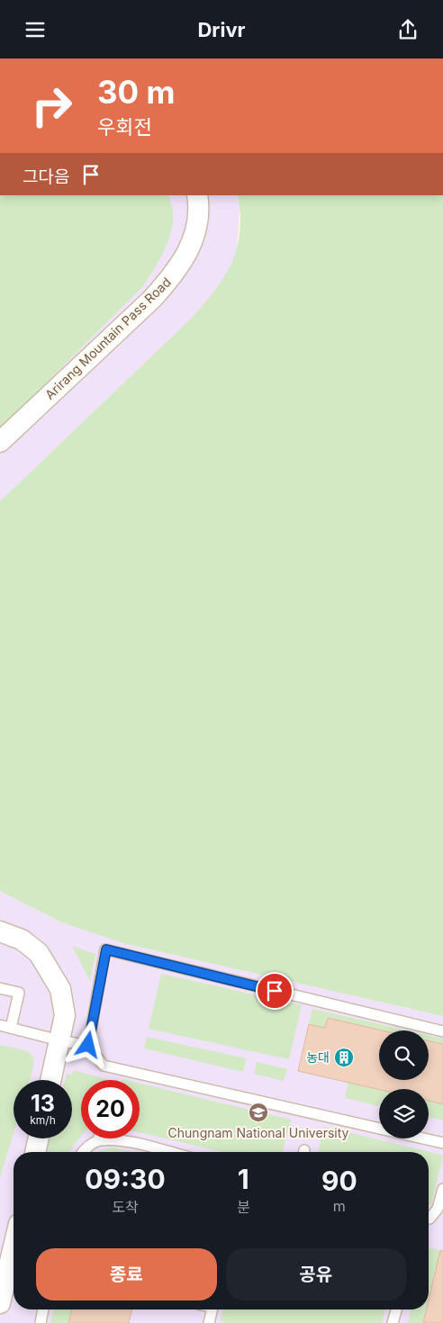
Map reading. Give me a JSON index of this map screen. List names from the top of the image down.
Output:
{
  "streets": {
    "street": ["Arirang Mountain Pass Road"]
  },
  "places": {
    "building": ["농대"],
    "school or university": ["Chungnam National University"]
  },
  "page": {
    "header": "Drivr",
    "turn": ["30 m", "우회전"],
    "then": "그다음",
    "speed": "13 km/h",
    "limit": "20",
    "eta": [
      "09:30",
      "도착",
      "1",
      "분",
      "90",
      "m"
    ],
    "buttons": ["종료", "공유"]
  }
}
